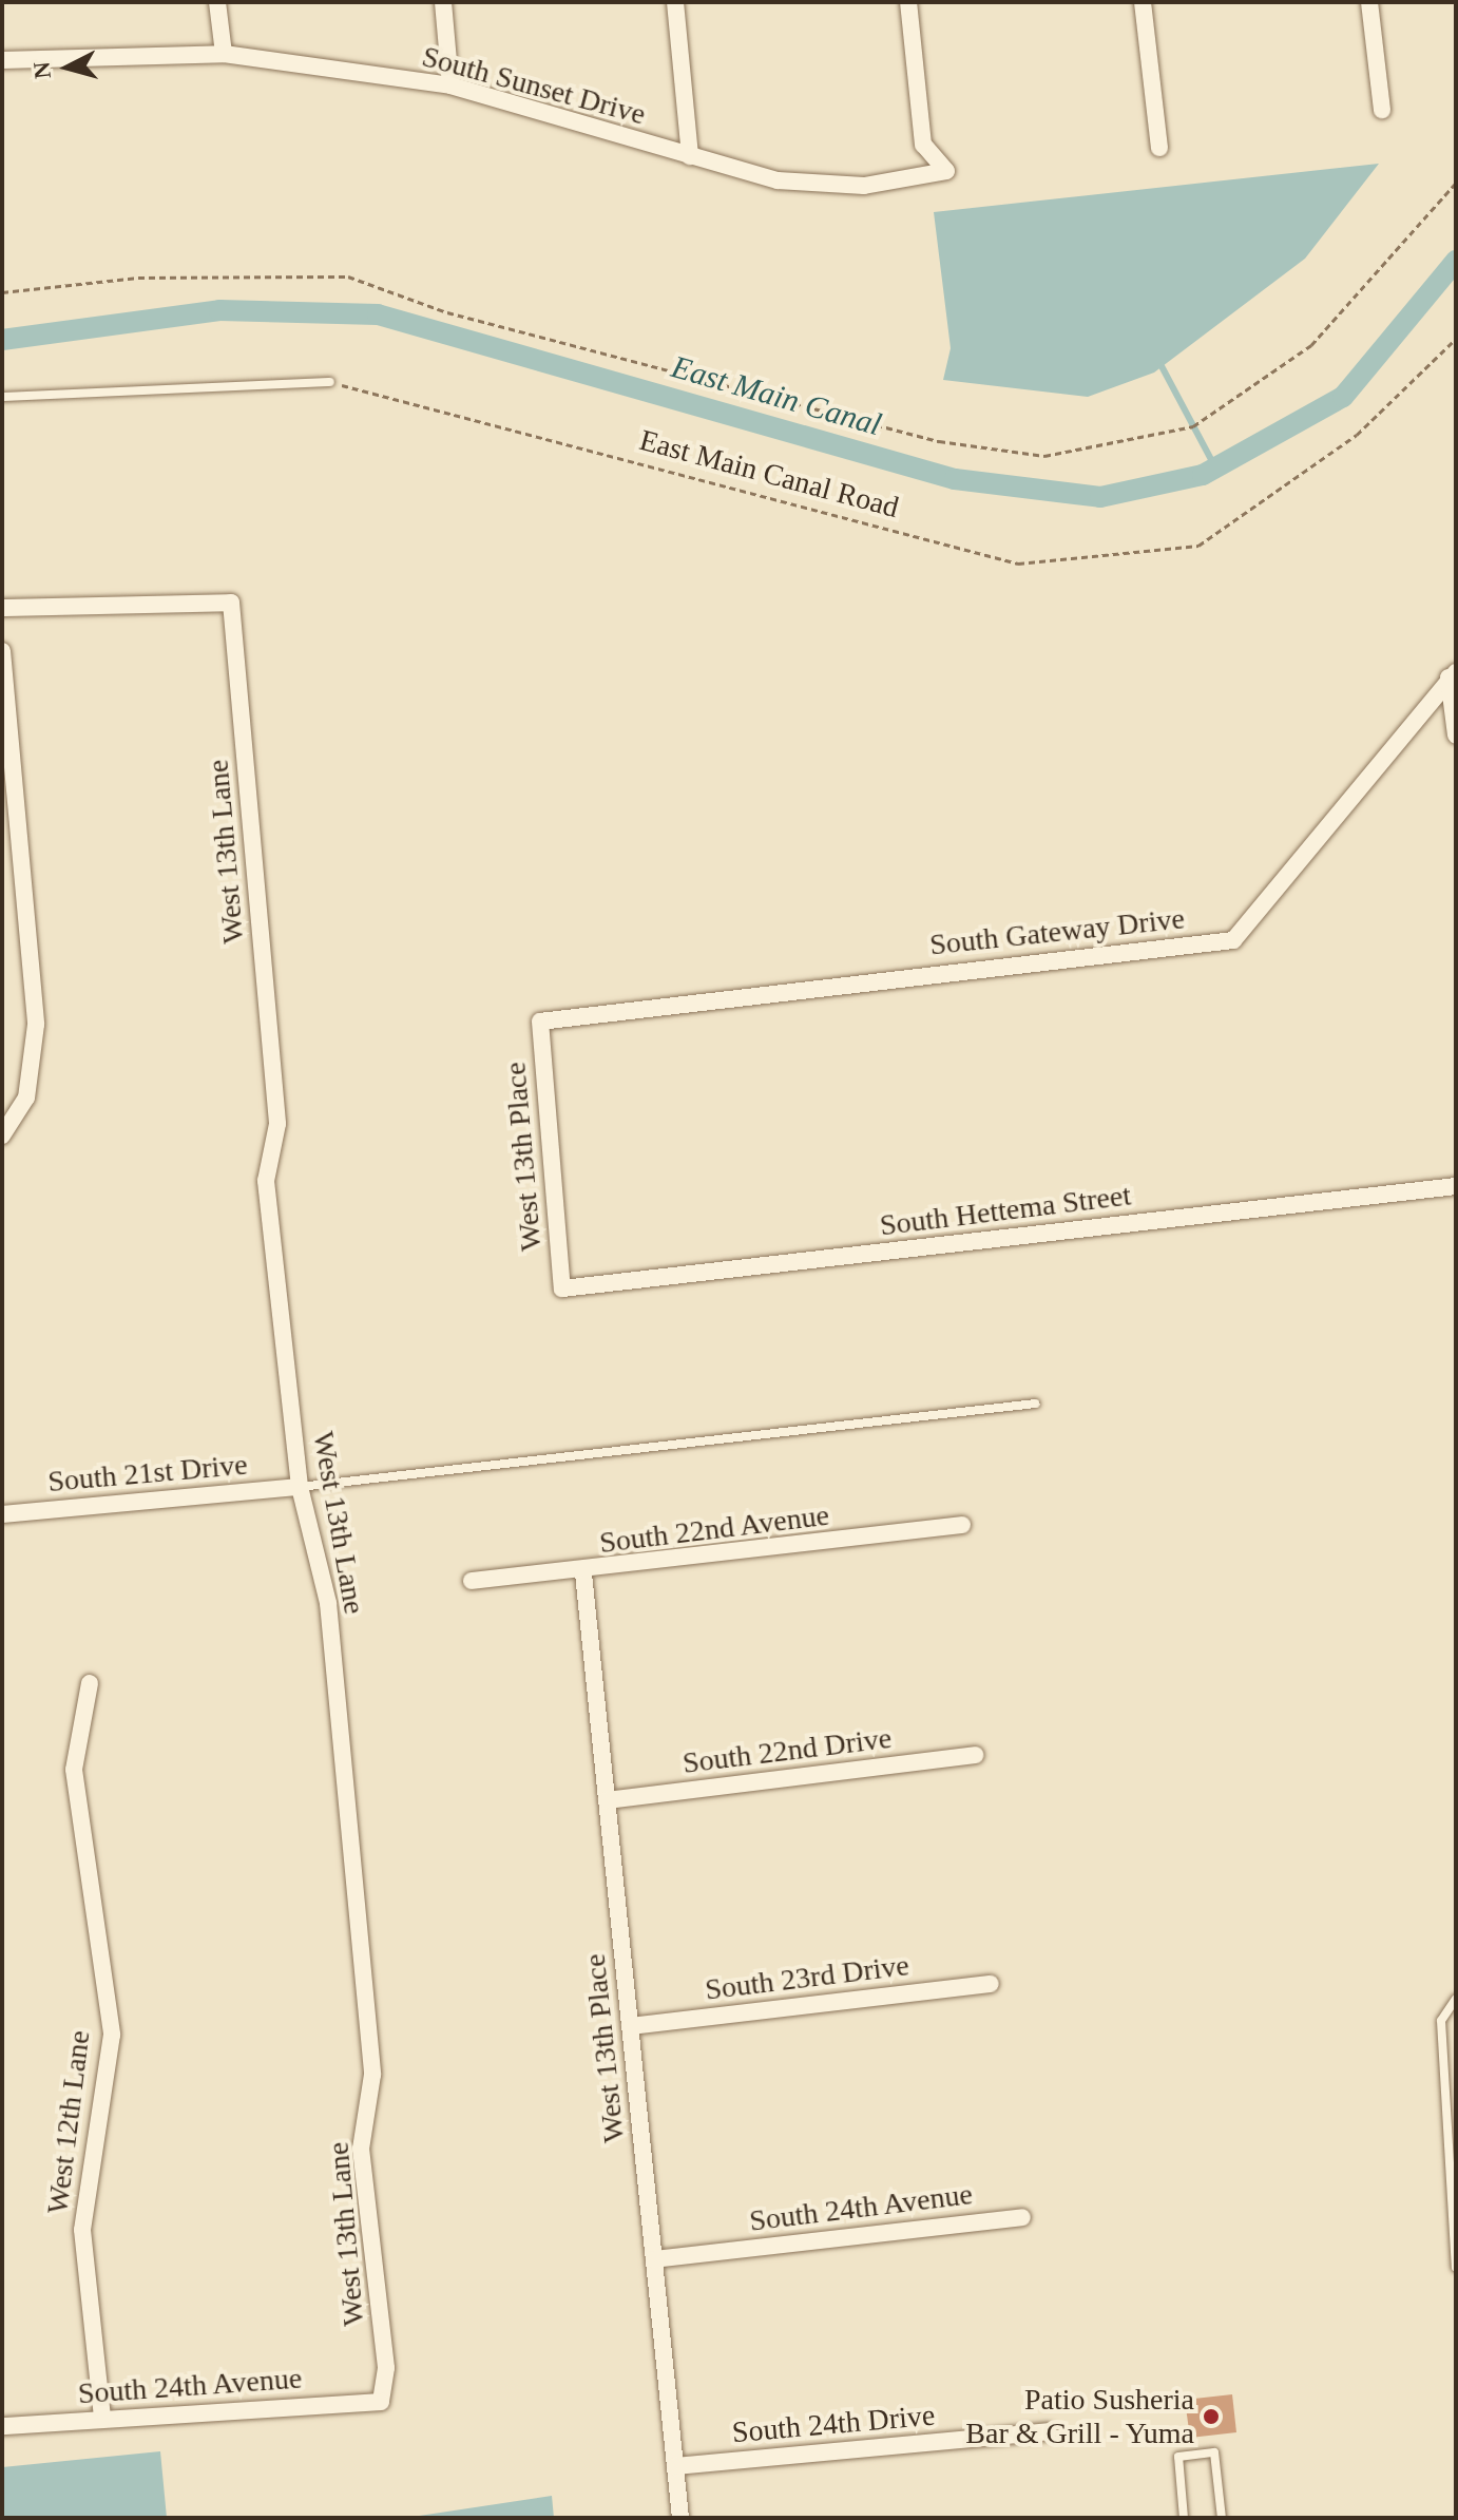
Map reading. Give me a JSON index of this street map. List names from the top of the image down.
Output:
{
  "streets": {
    "street": [
      "South Sunset Drive",
      "West 13th Lane",
      "South Gateway Drive",
      "West 13th Place",
      "South Hettema Street",
      "South 21st Drive",
      "South 22nd Avenue",
      "South 22nd Drive",
      "South 23rd Drive",
      "West 12th Lane",
      "South 24th Avenue",
      "South 24th Drive"
    ],
    "path": ["East Main Canal Road"]
  },
  "crossings": [
    ["West 13th Lane", "South 21st Drive"],
    ["West 13th Lane", "South 24th Avenue"],
    ["South Gateway Drive", "West 13th Place"],
    ["West 13th Place", "South Hettema Street"],
    ["West 13th Place", "South 22nd Avenue"],
    ["West 13th Place", "South 22nd Drive"],
    ["West 13th Place", "South 23rd Drive"],
    ["West 13th Place", "South 24th Avenue"],
    ["West 13th Place", "South 24th Drive"],
    ["West 12th Lane", "South 24th Avenue"]
  ],
  "water": ["East Main Canal"],
  "places": ["Patio Susheria Bar & Grill - Yuma"],
  "north": "left"
}
